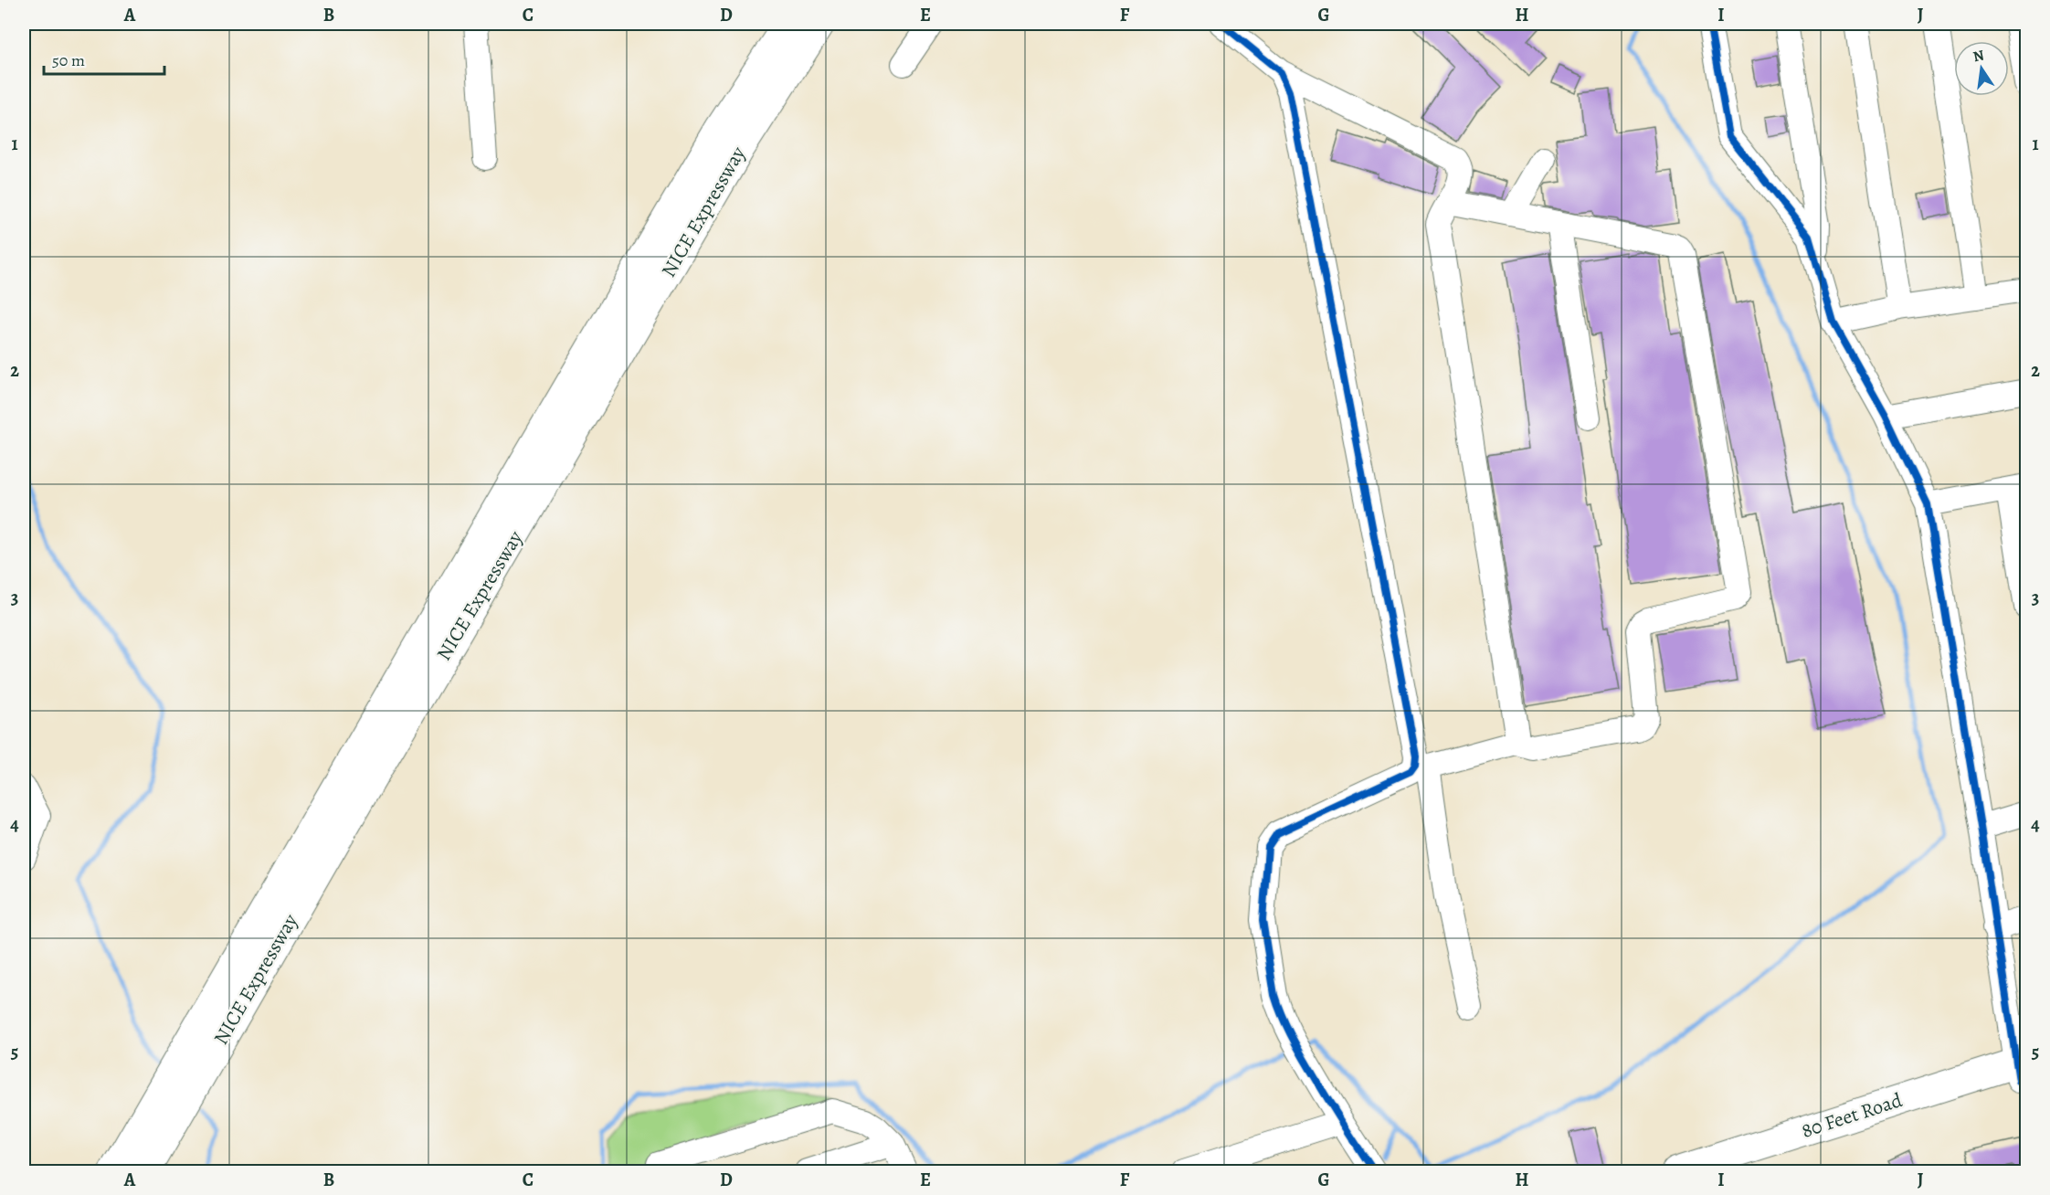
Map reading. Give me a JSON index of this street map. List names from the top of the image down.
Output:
{
  "streets": {
    "highway": ["NICE Expressway"],
    "main road": ["80 Feet Road"]
  },
  "scale_bar": "50 m",
  "north": "top",
  "grid": {
    "columns": [
      "A",
      "B",
      "C",
      "D",
      "E",
      "F",
      "G",
      "H",
      "I",
      "J"
    ],
    "rows": [
      "1",
      "2",
      "3",
      "4",
      "5"
    ]
  }
}
